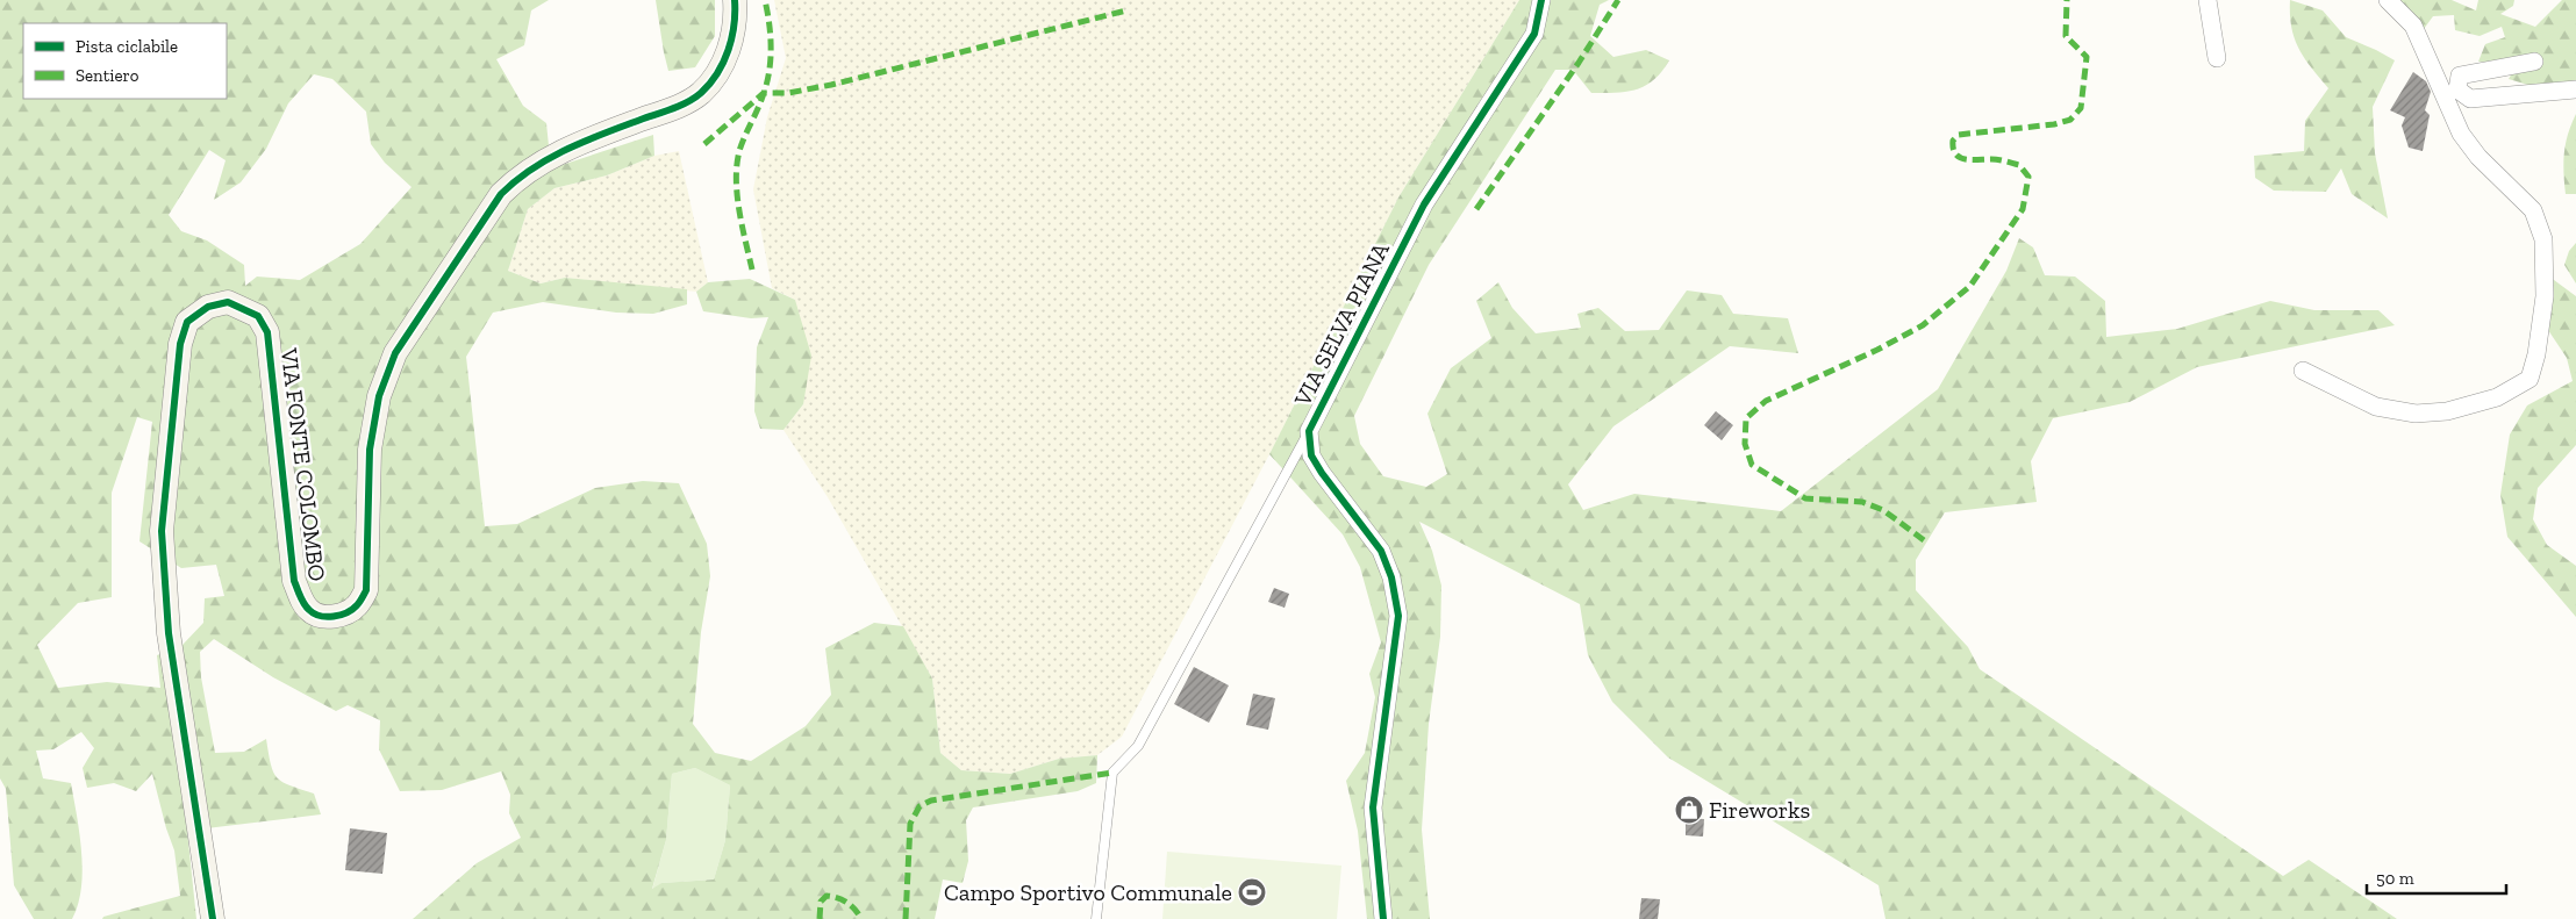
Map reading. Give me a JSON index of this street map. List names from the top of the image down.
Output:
{
  "streets": {
    "street": ["VIA SELVA PIANA", "VIA FONTE COLOMBO"]
  },
  "places": {
    "shop": ["Fireworks"],
    "sports": ["Campo Sportivo Communale"]
  },
  "legend": ["Pista ciclabile", "Sentiero"],
  "scale_bar": "50 m"
}
